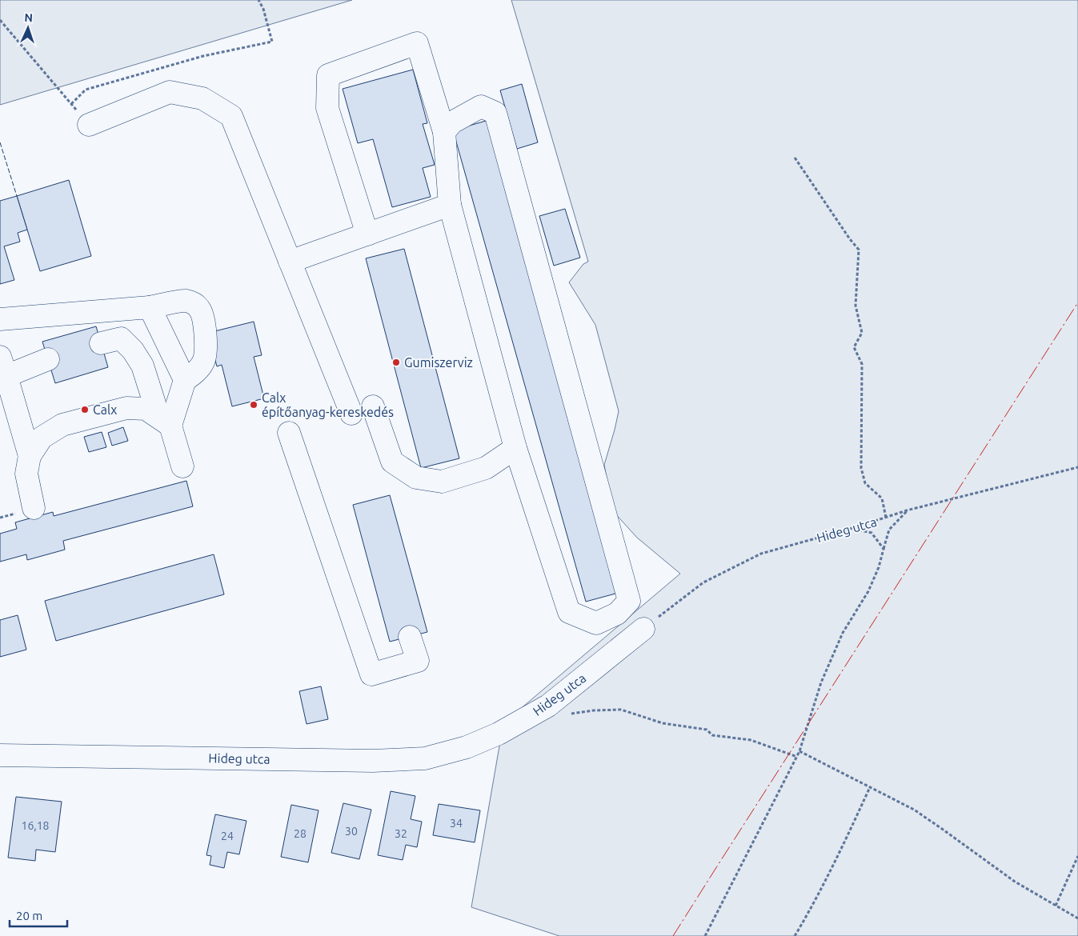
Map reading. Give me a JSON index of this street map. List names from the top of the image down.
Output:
{
  "streets": {
    "street": ["Hideg utca"]
  },
  "places": ["Gumiszerviz", "Calx építőanyag-kereskedés", "Calx"],
  "house_numbers": [
    "34",
    "16,18",
    "30",
    "28",
    "32",
    "24"
  ],
  "scale_bar": "20 m",
  "north": "top"
}
